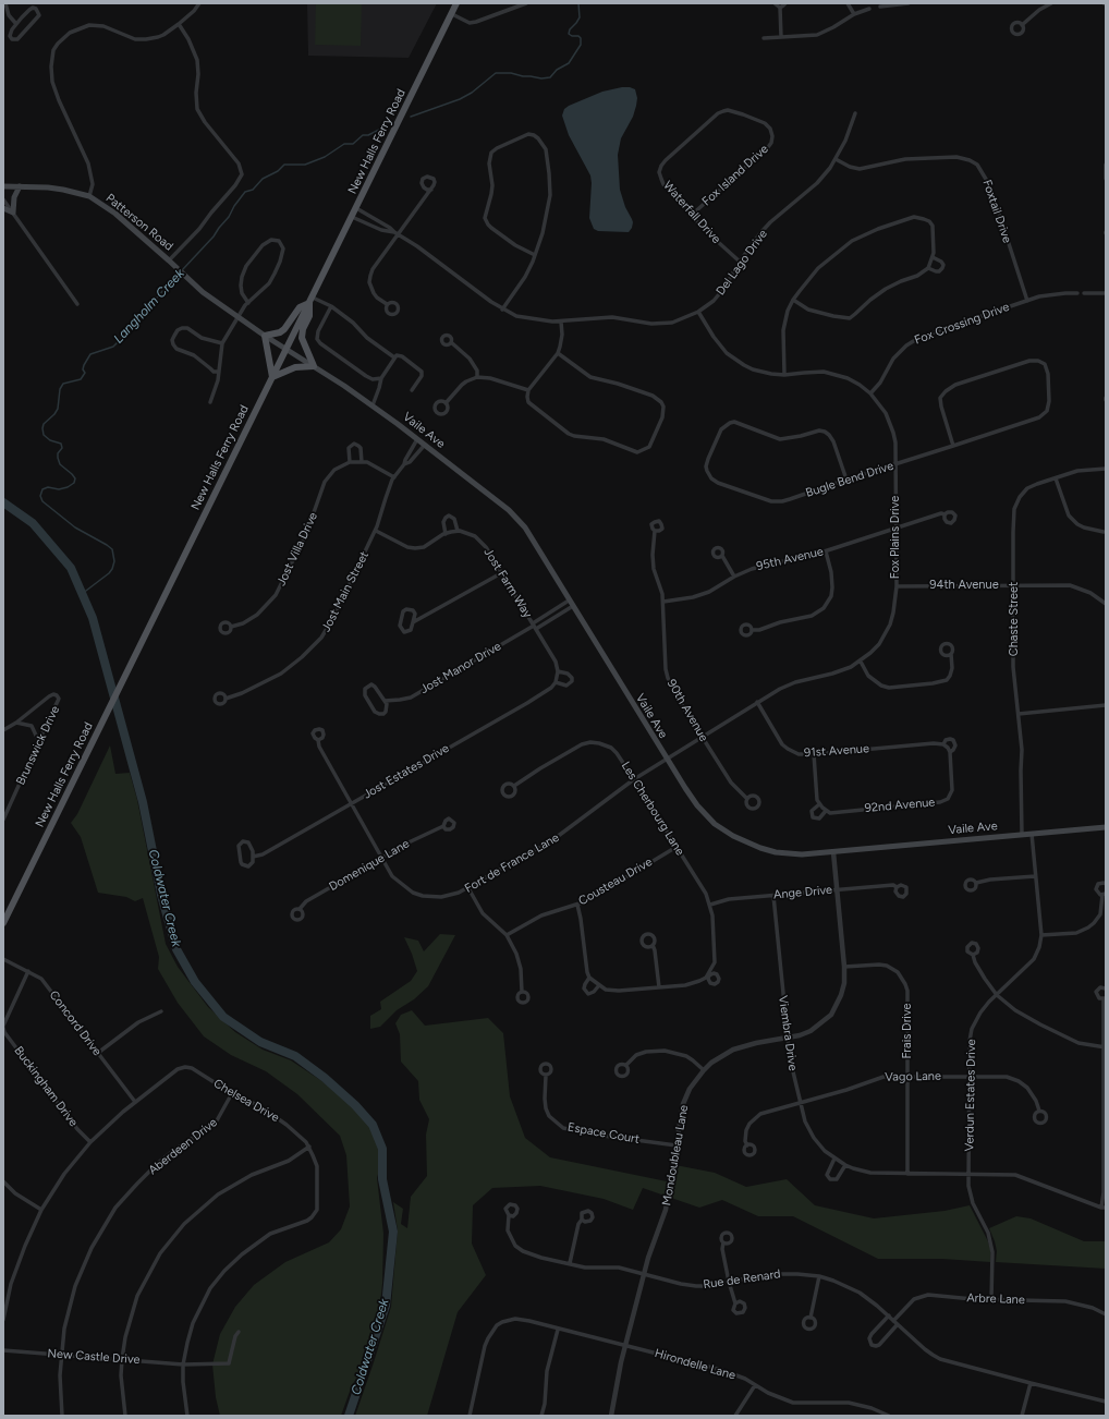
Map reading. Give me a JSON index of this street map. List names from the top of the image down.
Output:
{
  "streets": {
    "main road": ["New Halls Ferry Road", "Patterson Road", "Vaile Ave"],
    "street": [
      "Fox Island Drive",
      "Foxtail Drive",
      "Waterfall Drive",
      "Del Lago Drive",
      "Fox Crossing Drive",
      "Bugle Bend Drive",
      "Fox Plains Drive",
      "Jost Villa Drive",
      "95th Avenue",
      "Jost Farm Way",
      "94th Avenue",
      "Jost Main Street",
      "Chaste Street",
      "Jost Manor Drive",
      "90th Avenue",
      "Brunswick Drive",
      "91st Avenue",
      "Jost Estates Drive",
      "92nd Avenue",
      "Les Cherbourg Lane",
      "Fort de France Lane",
      "Domenique Lane",
      "Cousteau Drive",
      "Ange Drive",
      "Concord Drive",
      "Frais Drive",
      "Viembra Drive",
      "Vago Lane",
      "Buckingham Drive",
      "Verdun Estates Drive",
      "Chelsea Drive",
      "Espace Court",
      "Aberdeen Drive",
      "Mondoubleau Lane",
      "Rue de Renard",
      "Arbre Lane",
      "New Castle Drive",
      "Hirondelle Lane"
    ]
  },
  "crossings": [
    ["New Halls Ferry Road", "Patterson Road"],
    ["New Halls Ferry Road", "Del Lago Drive"],
    ["New Halls Ferry Road", "Vaile Ave"],
    ["Fox Island Drive", "Waterfall Drive"],
    ["Foxtail Drive", "Del Lago Drive"],
    ["Foxtail Drive", "Fox Crossing Drive"],
    ["Waterfall Drive", "Del Lago Drive"],
    ["Patterson Road", "Vaile Ave"],
    ["Del Lago Drive", "Fox Plains Drive"],
    ["Fox Crossing Drive", "Fox Plains Drive"],
    ["Vaile Ave", "Fox Plains Drive"],
    ["Vaile Ave", "Jost Main Street"],
    ["Vaile Ave", "Chaste Street"],
    ["Vaile Ave", "Jost Manor Drive"],
    ["Vaile Ave", "Fort de France Lane"],
    ["Vaile Ave", "Verdun Estates Drive"],
    ["Vaile Ave", "Mondoubleau Lane"],
    ["Bugle Bend Drive", "Fox Plains Drive"],
    ["Fox Plains Drive", "95th Avenue"],
    ["Fox Plains Drive", "94th Avenue"],
    ["Fox Plains Drive", "90th Avenue"],
    ["Fox Plains Drive", "91st Avenue"],
    ["Fox Plains Drive", "Fort de France Lane"],
    ["95th Avenue", "90th Avenue"],
    ["Jost Farm Way", "Jost Manor Drive"],
    ["Jost Farm Way", "Jost Estates Drive"],
    ["94th Avenue", "Chaste Street"],
    ["Jost Manor Drive", "Jost Estates Drive"],
    ["91st Avenue", "92nd Avenue"],
    ["Jost Estates Drive", "Fort de France Lane"],
    ["Les Cherbourg Lane", "Fort de France Lane"],
    ["Les Cherbourg Lane", "Cousteau Drive"],
    ["Les Cherbourg Lane", "Ange Drive"],
    ["Fort de France Lane", "Domenique Lane"],
    ["Cousteau Drive", "Ange Drive"],
    ["Ange Drive", "Viembra Drive"],
    ["Ange Drive", "Mondoubleau Lane"],
    ["Concord Drive", "Buckingham Drive"],
    ["Concord Drive", "Chelsea Drive"],
    ["Frais Drive", "Viembra Drive"],
    ["Frais Drive", "Vago Lane"],
    ["Frais Drive", "Mondoubleau Lane"],
    ["Viembra Drive", "Vago Lane"],
    ["Viembra Drive", "Verdun Estates Drive"],
    ["Viembra Drive", "Mondoubleau Lane"],
    ["Vago Lane", "Verdun Estates Drive"],
    ["Verdun Estates Drive", "Arbre Lane"],
    ["Chelsea Drive", "Aberdeen Drive"],
    ["Chelsea Drive", "New Castle Drive"],
    ["Espace Court", "Mondoubleau Lane"],
    ["Aberdeen Drive", "New Castle Drive"],
    ["Mondoubleau Lane", "Rue de Renard"],
    ["Mondoubleau Lane", "Hirondelle Lane"],
    ["Rue de Renard", "Arbre Lane"]
  ],
  "water": ["Langholm Creek", "Coldwater Creek"]
}
